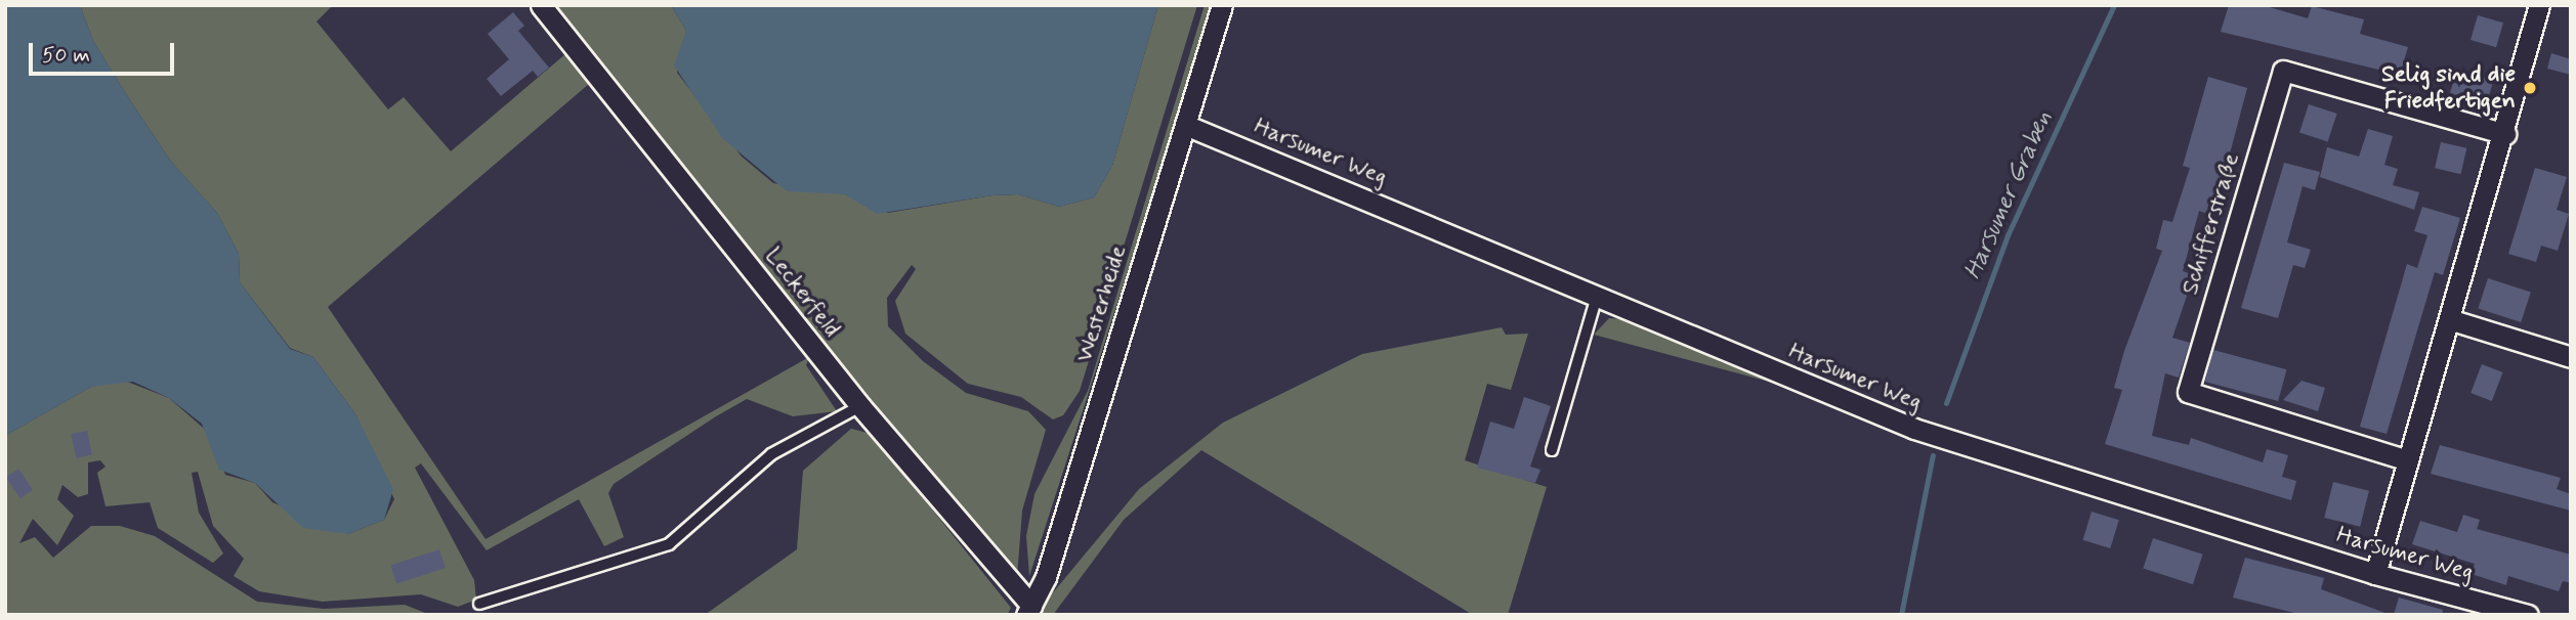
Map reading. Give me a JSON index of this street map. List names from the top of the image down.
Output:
{
  "streets": {
    "street": [
      "Harsumer Weg",
      "Schifferstraße",
      "Leckerfeld",
      "Westerheide"
    ]
  },
  "crossings": [
    ["Harsumer Weg", "Westerheide"],
    ["Leckerfeld", "Westerheide"]
  ],
  "water": ["Harsumer Graben"],
  "places": ["Selig sind die Friedfertigen"],
  "scale_bar": "50 m"
}
